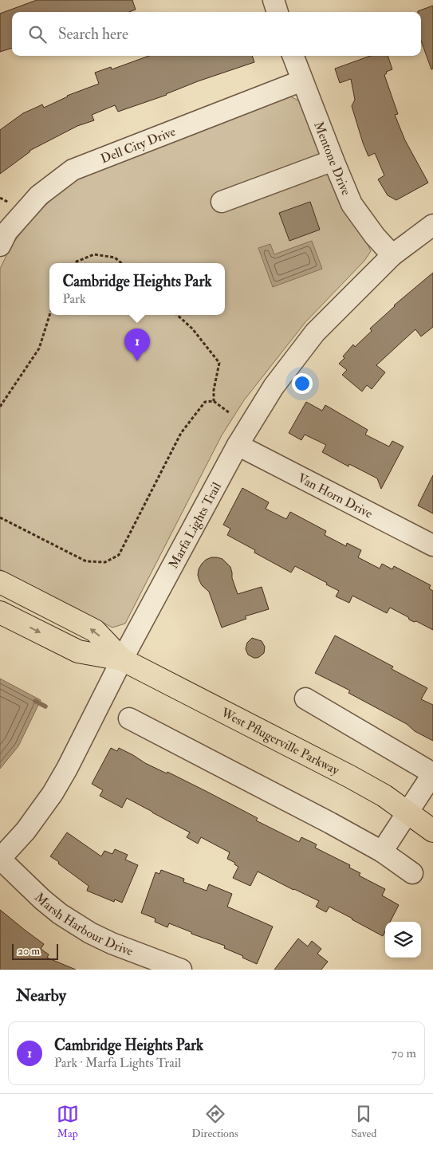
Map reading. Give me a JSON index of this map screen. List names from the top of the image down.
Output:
{
  "streets": {
    "main road": ["West Pflugerville Parkway"],
    "street": [
      "Dell City Drive",
      "Mentone Drive",
      "Van Horn Drive",
      "Marfa Lights Trail",
      "Marsh Harbour Drive"
    ]
  },
  "crossings": [
    ["Dell City Drive", "Mentone Drive"],
    ["Mentone Drive", "Marfa Lights Trail"],
    ["Van Horn Drive", "Marfa Lights Trail"],
    ["Marfa Lights Trail", "West Pflugerville Parkway"],
    ["Marfa Lights Trail", "Marsh Harbour Drive"]
  ],
  "scale_bar": "20 m",
  "page": {
    "search": "Search here",
    "popup": ["Cambridge Heights Park", "Park"],
    "pins": "1",
    "scale": "20 m",
    "heading": "Nearby",
    "list": [
      {
        "mark": "1",
        "name": "Cambridge Heights Park",
        "note": "Park · Marfa Lights Trail",
        "value": "70 m"
      }
    ],
    "nav": ["Map", "Directions", "Saved"]
  }
}
